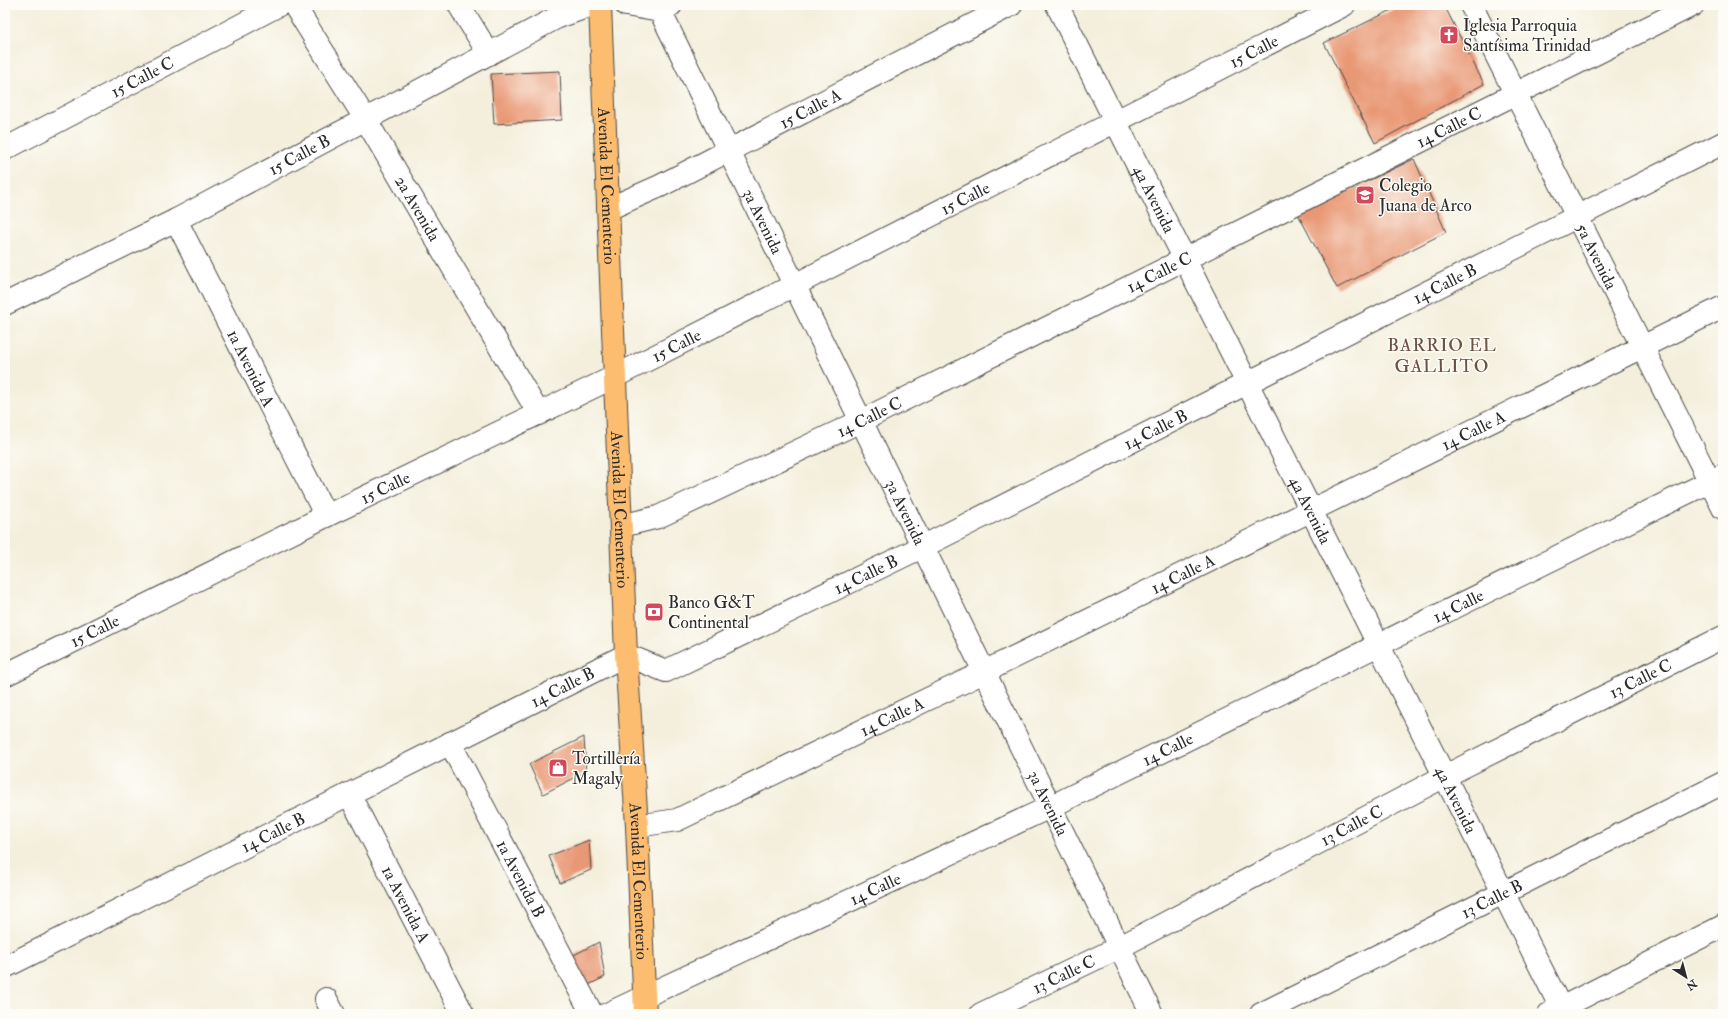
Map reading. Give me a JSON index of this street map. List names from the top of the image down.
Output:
{
  "streets": {
    "main road": ["Avenida El Cementerio"],
    "street": [
      "15 Calle",
      "15 Calle C",
      "15 Calle A",
      "14 Calle C",
      "15 Calle B",
      "4a Avenida",
      "2a Avenida",
      "3a Avenida",
      "5a Avenida",
      "14 Calle B",
      "1a Avenida A",
      "14 Calle A",
      "14 Calle",
      "13 Calle C",
      "1a Avenida B",
      "13 Calle B"
    ]
  },
  "crossings": [
    ["15 Calle", "Avenida El Cementerio"],
    ["15 Calle", "4a Avenida"],
    ["15 Calle", "2a Avenida"],
    ["15 Calle", "3a Avenida"],
    ["15 Calle", "1a Avenida A"],
    ["15 Calle A", "Avenida El Cementerio"],
    ["15 Calle A", "3a Avenida"],
    ["14 Calle C", "Avenida El Cementerio"],
    ["14 Calle C", "4a Avenida"],
    ["14 Calle C", "3a Avenida"],
    ["14 Calle C", "5a Avenida"],
    ["15 Calle B", "2a Avenida"],
    ["15 Calle B", "1a Avenida A"],
    ["Avenida El Cementerio", "14 Calle B"],
    ["Avenida El Cementerio", "14 Calle A"],
    ["Avenida El Cementerio", "14 Calle"],
    ["4a Avenida", "14 Calle B"],
    ["4a Avenida", "14 Calle A"],
    ["4a Avenida", "14 Calle"],
    ["4a Avenida", "13 Calle C"],
    ["4a Avenida", "13 Calle B"],
    ["3a Avenida", "14 Calle B"],
    ["3a Avenida", "14 Calle A"],
    ["3a Avenida", "14 Calle"],
    ["3a Avenida", "13 Calle C"],
    ["5a Avenida", "14 Calle B"],
    ["5a Avenida", "14 Calle A"],
    ["5a Avenida", "14 Calle"],
    ["14 Calle B", "1a Avenida A"],
    ["14 Calle B", "1a Avenida B"]
  ],
  "districts": ["BARRIO EL GALLITO"],
  "places": {
    "church": ["Iglesia Parroquia Santísima Trinidad"],
    "school or university": ["Colegio Juana de Arco"],
    "bank": ["Banco G&T Continental"],
    "shop": ["Tortillería Magaly"]
  },
  "north": "bottom right"
}
